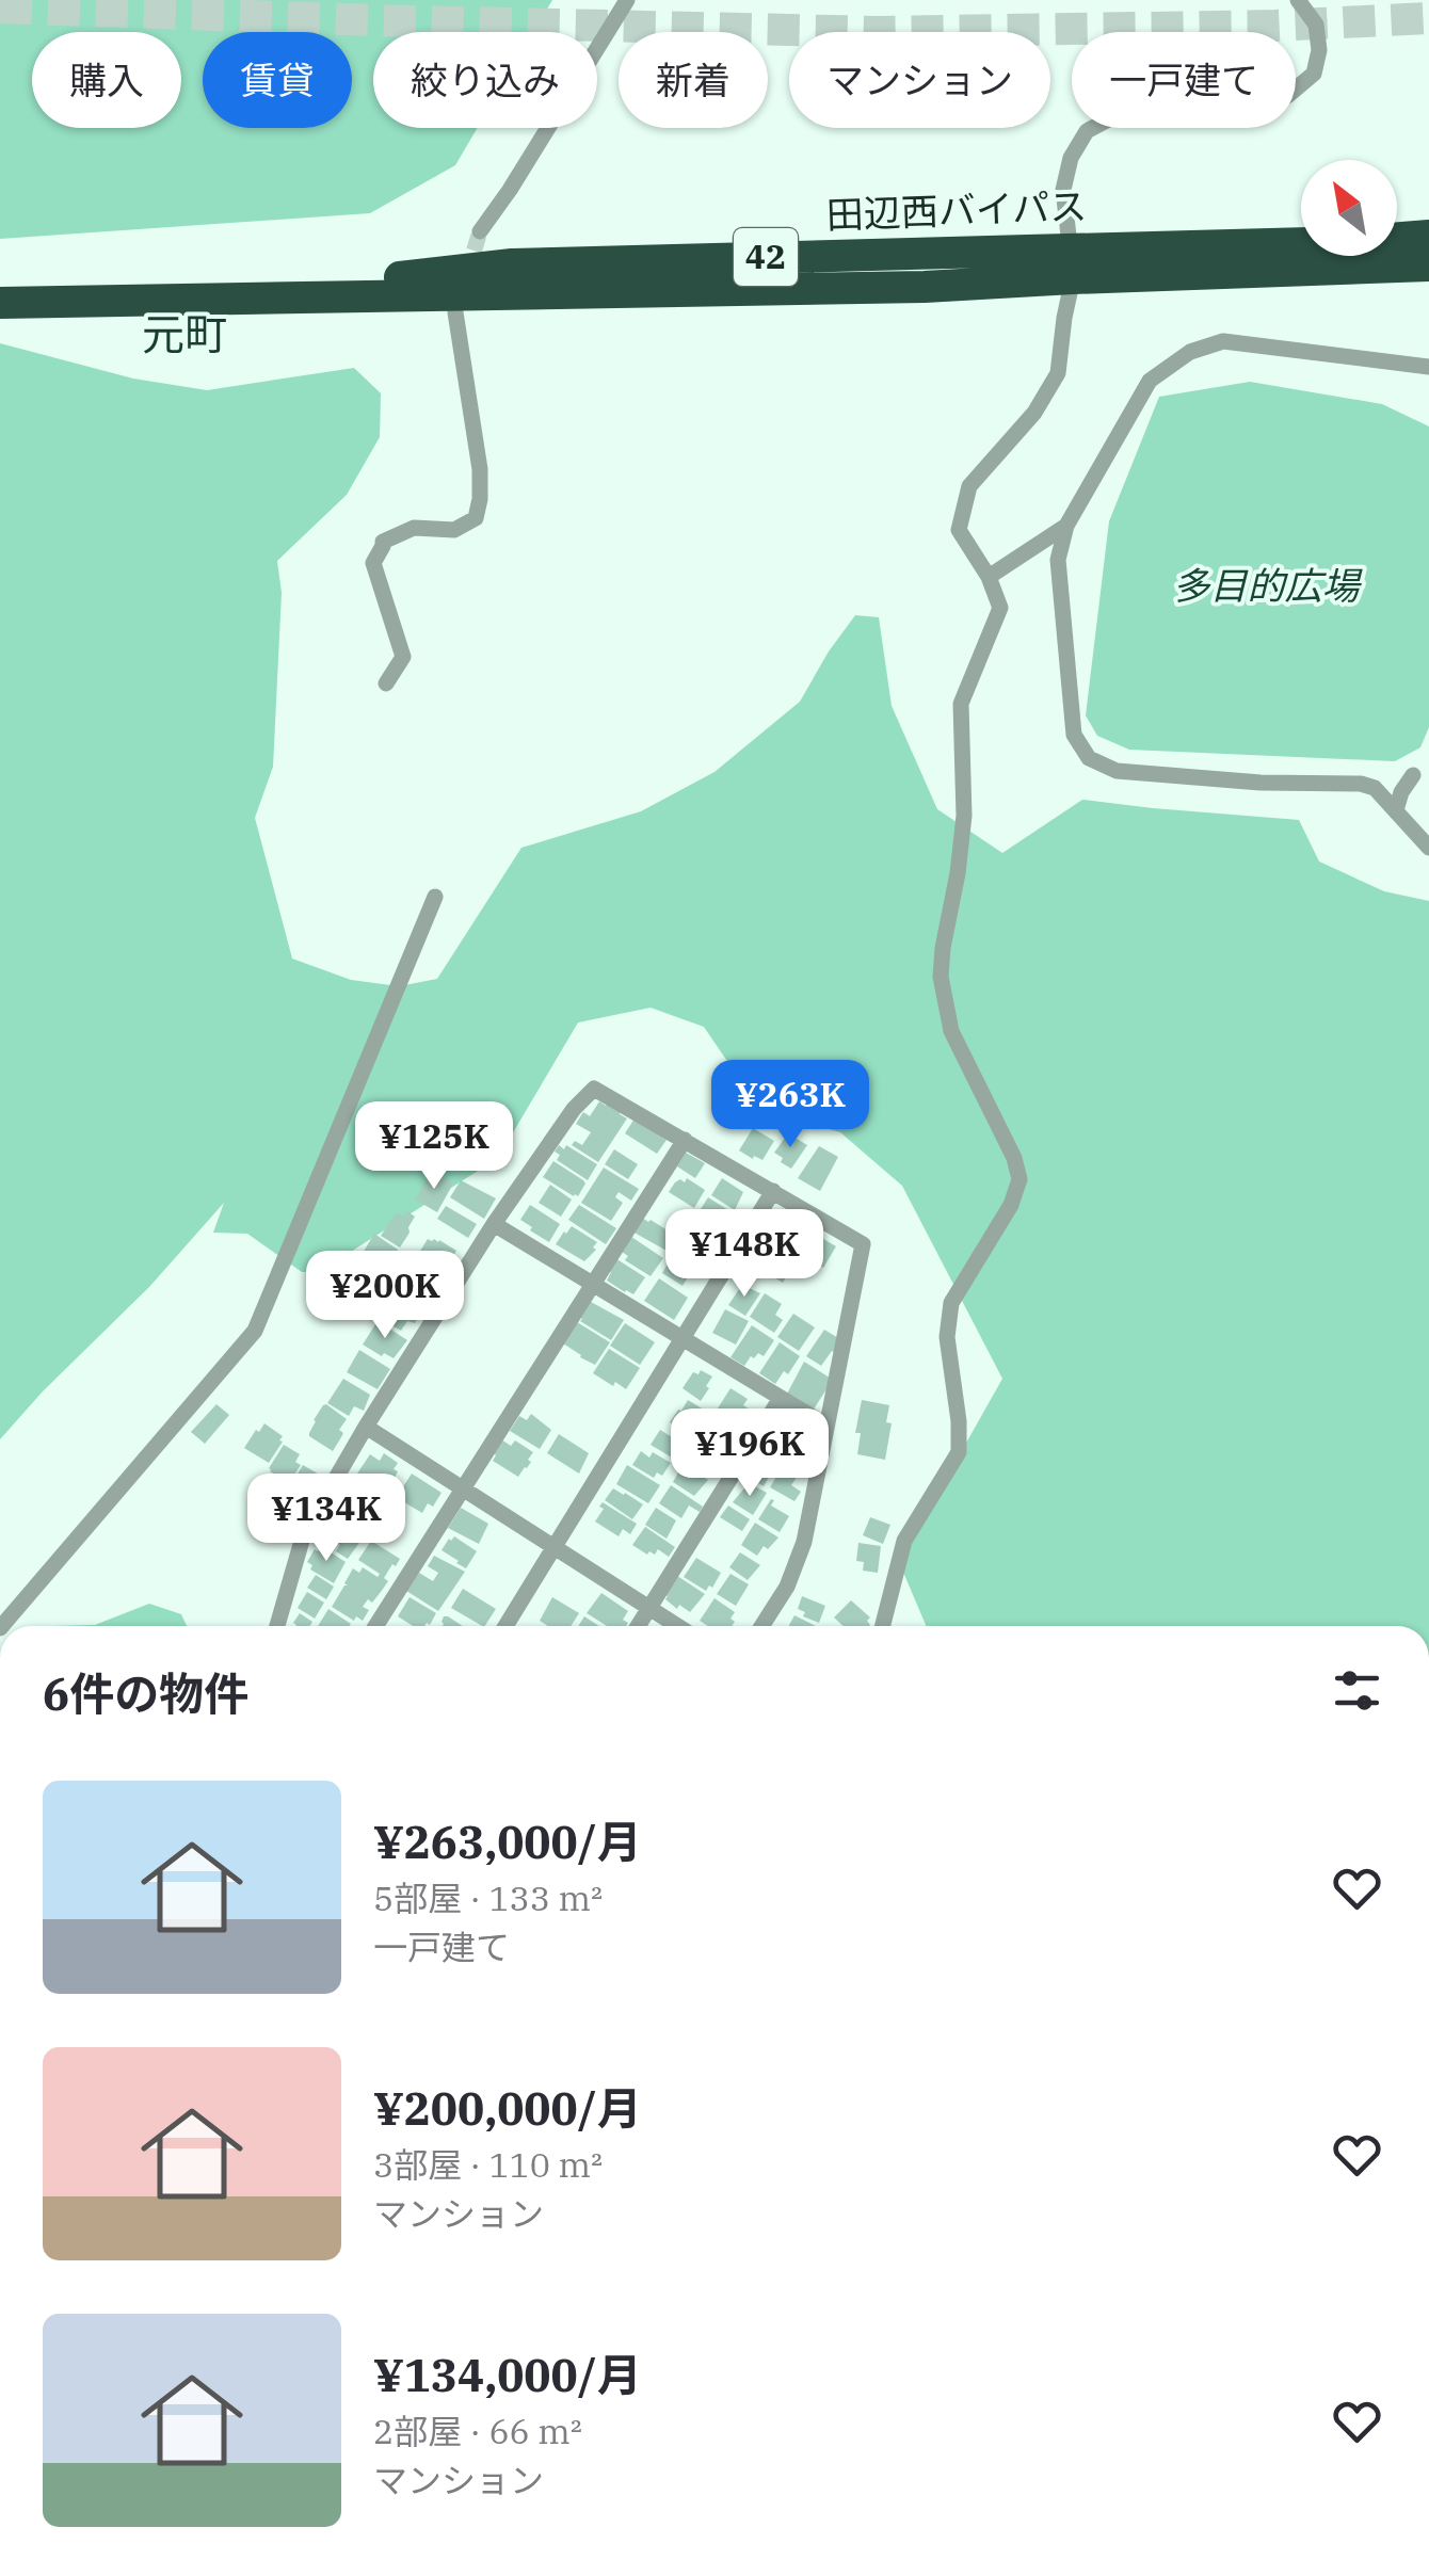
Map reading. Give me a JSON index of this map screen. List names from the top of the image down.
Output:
{
  "streets": {
    "highway": ["田辺西バイパス", "42"]
  },
  "districts": ["元町"],
  "parks": ["多目的広場"],
  "north": "top left",
  "page": {
    "chip": [
      "購入",
      "賃貸",
      "絞り込み",
      "新着",
      "マンション",
      "一戸建て"
    ],
    "price": [
      "¥263K",
      "¥125K",
      "¥148K",
      "¥200K",
      "¥196K",
      "¥134K"
    ],
    "heading": "6件の物件",
    "list": [
      {
        "name": "¥263,000/月",
        "note": "5部屋 · 133 m² · 一戸建て"
      },
      {
        "name": "¥200,000/月",
        "note": "3部屋 · 110 m² · マンション"
      },
      {
        "name": "¥134,000/月",
        "note": "2部屋 · 66 m² · マンション"
      }
    ]
  }
}
